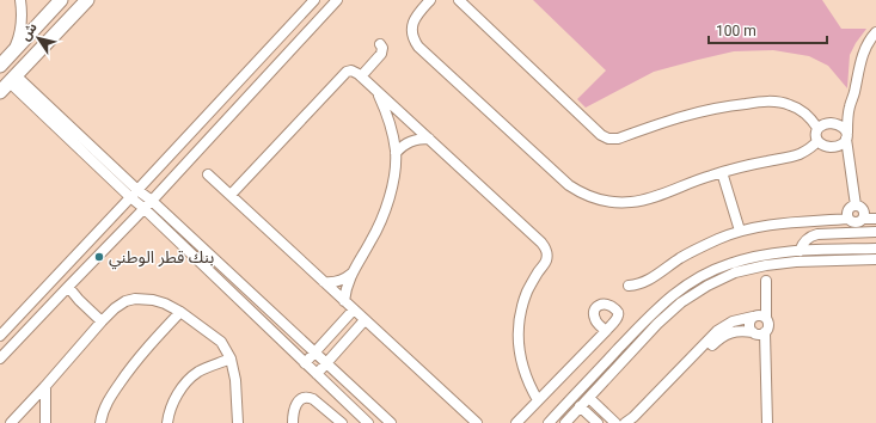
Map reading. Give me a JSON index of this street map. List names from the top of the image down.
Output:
{
  "places": ["بنك قطر الوطني"],
  "scale_bar": "100 m",
  "north": "top left"
}
